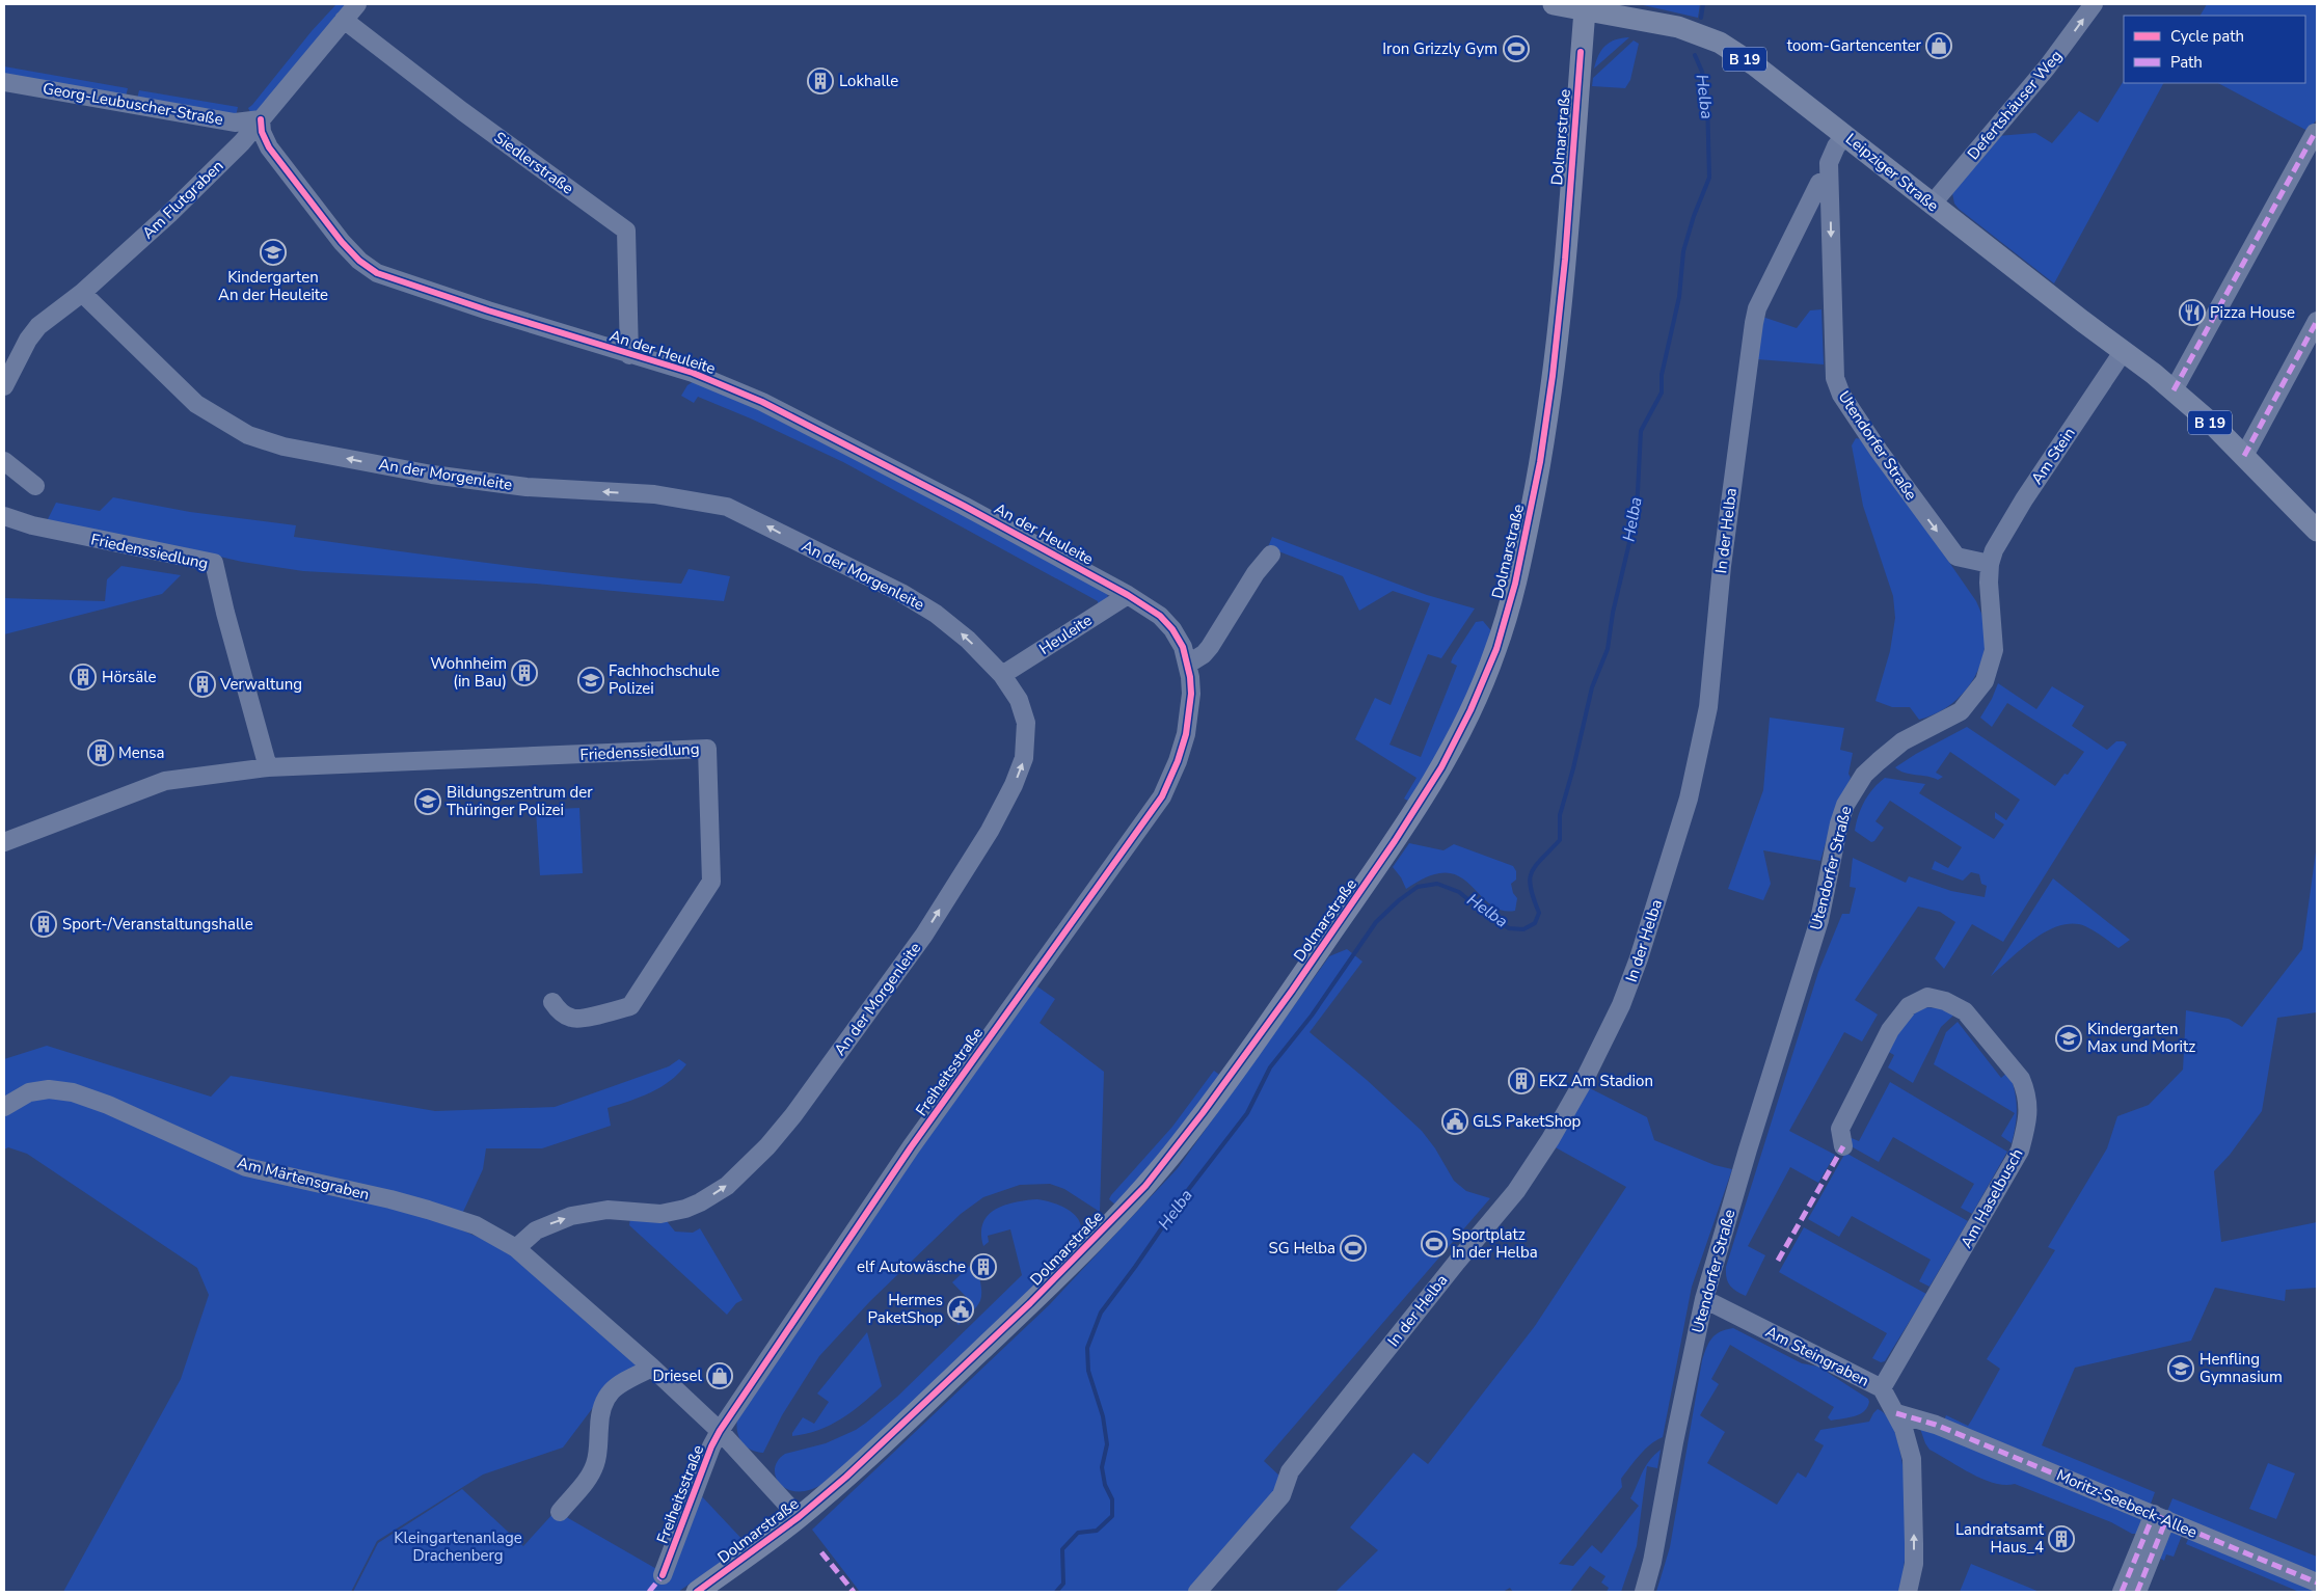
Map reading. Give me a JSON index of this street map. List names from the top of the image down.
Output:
{
  "streets": {
    "main road": ["B 19", "Dolmarstraße", "Leipziger Straße"],
    "street": [
      "Georg-Leubuscher-Straße",
      "Defertshäuser Weg",
      "Siedlerstraße",
      "Am Flutgraben",
      "An der Heuleite",
      "Utendorfer Straße",
      "Am Stein",
      "An der Morgenleite",
      "In der Helba",
      "Friedenssiedlung",
      "Heuleite",
      "Freiheitsstraße",
      "Am Märtensgraben",
      "Am Haselbusch",
      "Am Steingraben",
      "Moritz-Seebeck-Allee"
    ]
  },
  "crossings": [
    ["Georg-Leubuscher-Straße", "Am Flutgraben"],
    ["Georg-Leubuscher-Straße", "An der Heuleite"],
    ["Defertshäuser Weg", "Leipziger Straße"],
    ["Dolmarstraße", "Leipziger Straße"],
    ["Siedlerstraße", "Am Flutgraben"],
    ["Siedlerstraße", "An der Heuleite"],
    ["Leipziger Straße", "Utendorfer Straße"],
    ["Leipziger Straße", "Am Stein"],
    ["Am Flutgraben", "An der Heuleite"],
    ["Am Flutgraben", "An der Morgenleite"],
    ["An der Heuleite", "Heuleite"],
    ["An der Heuleite", "Freiheitsstraße"],
    ["Utendorfer Straße", "Am Stein"],
    ["Utendorfer Straße", "In der Helba"],
    ["Utendorfer Straße", "Am Steingraben"],
    ["An der Morgenleite", "Heuleite"],
    ["An der Morgenleite", "Freiheitsstraße"],
    ["An der Morgenleite", "Am Märtensgraben"],
    ["Heuleite", "Freiheitsstraße"],
    ["Freiheitsstraße", "Am Märtensgraben"],
    ["Am Haselbusch", "Am Steingraben"],
    ["Am Steingraben", "Moritz-Seebeck-Allee"]
  ],
  "one_way": ["Defertshäuser Weg", "Am Steingraben"],
  "water": ["Helba"],
  "parks": ["Kleingartenanlage Drachenberg"],
  "places": {
    "shop": ["toom-Gartencenter", "Driesel"],
    "sports": ["Iron Grizzly Gym", "Sportplatz In der Helba", "SG Helba"],
    "building": [
      "Lokhalle",
      "Wohnheim (in Bau)",
      "Hörsäle",
      "Verwaltung",
      "Mensa",
      "Sport-/Veranstaltungshalle",
      "EKZ Am Stadion",
      "elf Autowäsche",
      "Landratsamt Haus_4"
    ],
    "school or university": [
      "Kindergarten An der Heuleite",
      "Fachhochschule Polizei",
      "Bildungszentrum der Thüringer Polizei",
      "Kindergarten Max und Moritz",
      "Henfling Gymnasium"
    ],
    "restaurant": ["Pizza House"],
    "public building": ["GLS PaketShop", "Hermes PaketShop"]
  },
  "legend": ["Cycle path", "Path"]
}
